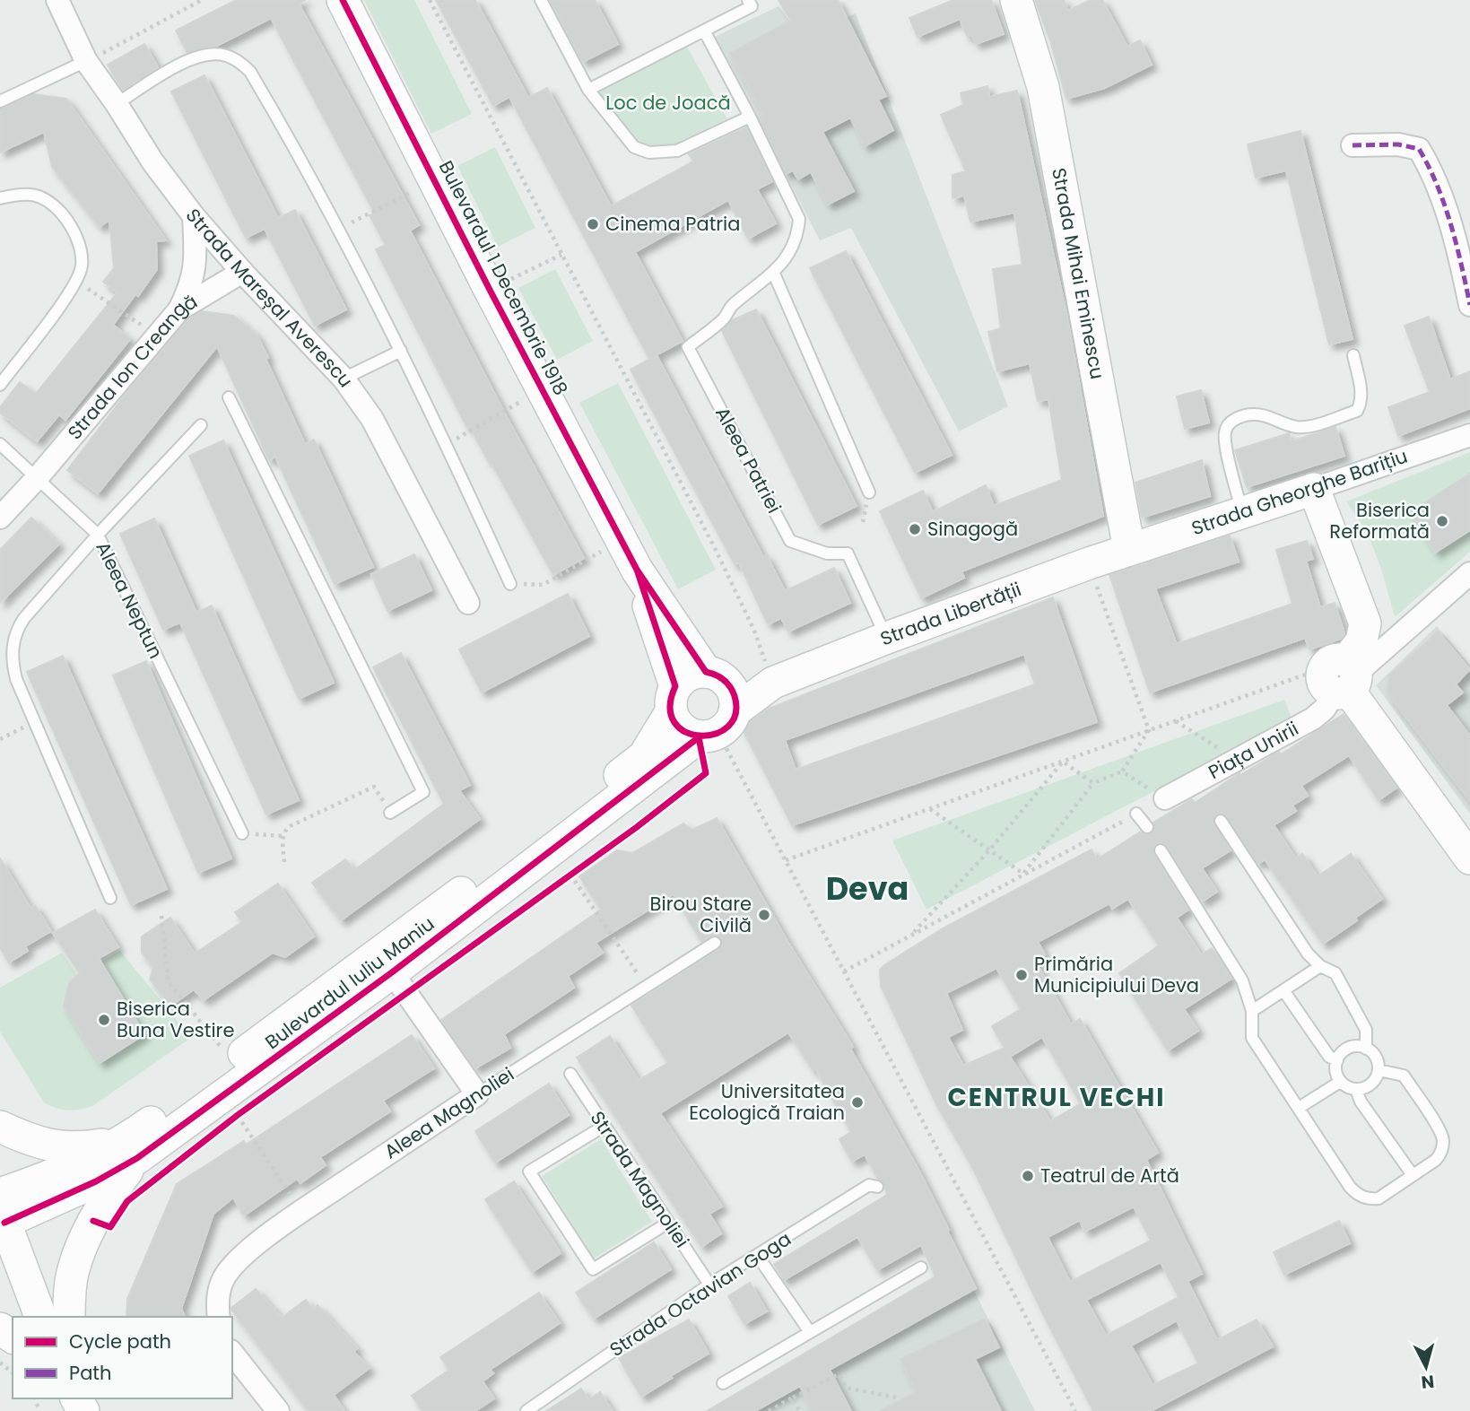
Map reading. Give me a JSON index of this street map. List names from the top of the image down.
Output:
{
  "streets": {
    "street": [
      "Strada Mihai Eminescu",
      "Bulevardul 1 Decembrie 1918",
      "Strada Mareșal Averescu",
      "Strada Ion Creangă",
      "Strada Gheorghe Barițiu",
      "Strada Libertății",
      "Piața Unirii",
      "Bulevardul Iuliu Maniu",
      "Aleea Magnoliei"
    ],
    "lane": [
      "Aleea Patriei",
      "Aleea Neptun",
      "Strada Magnoliei",
      "Strada Octavian Goga"
    ]
  },
  "crossings": [
    ["Strada Mihai Eminescu", "Strada Gheorghe Barițiu"],
    ["Strada Mihai Eminescu", "Strada Libertății"],
    ["Strada Mareșal Averescu", "Strada Ion Creangă"],
    ["Aleea Patriei", "Strada Libertății"],
    ["Strada Gheorghe Barițiu", "Strada Libertății"],
    ["Strada Libertății", "Bulevardul Iuliu Maniu"],
    ["Strada Magnoliei", "Strada Octavian Goga"]
  ],
  "districts": ["Deva", "CENTRUL VECHI"],
  "parks": ["Loc de Joacă"],
  "places": [
    "Cinema Patria",
    "Biserica Reformată",
    "Sinagogă",
    "Birou Stare Civilă",
    "Primăria Municipiului Deva",
    "Biserica Buna Vestire",
    "Universitatea Ecologică Traian",
    "Teatrul de Artă"
  ],
  "legend": ["Cycle path", "Path"],
  "north": "bottom"
}
